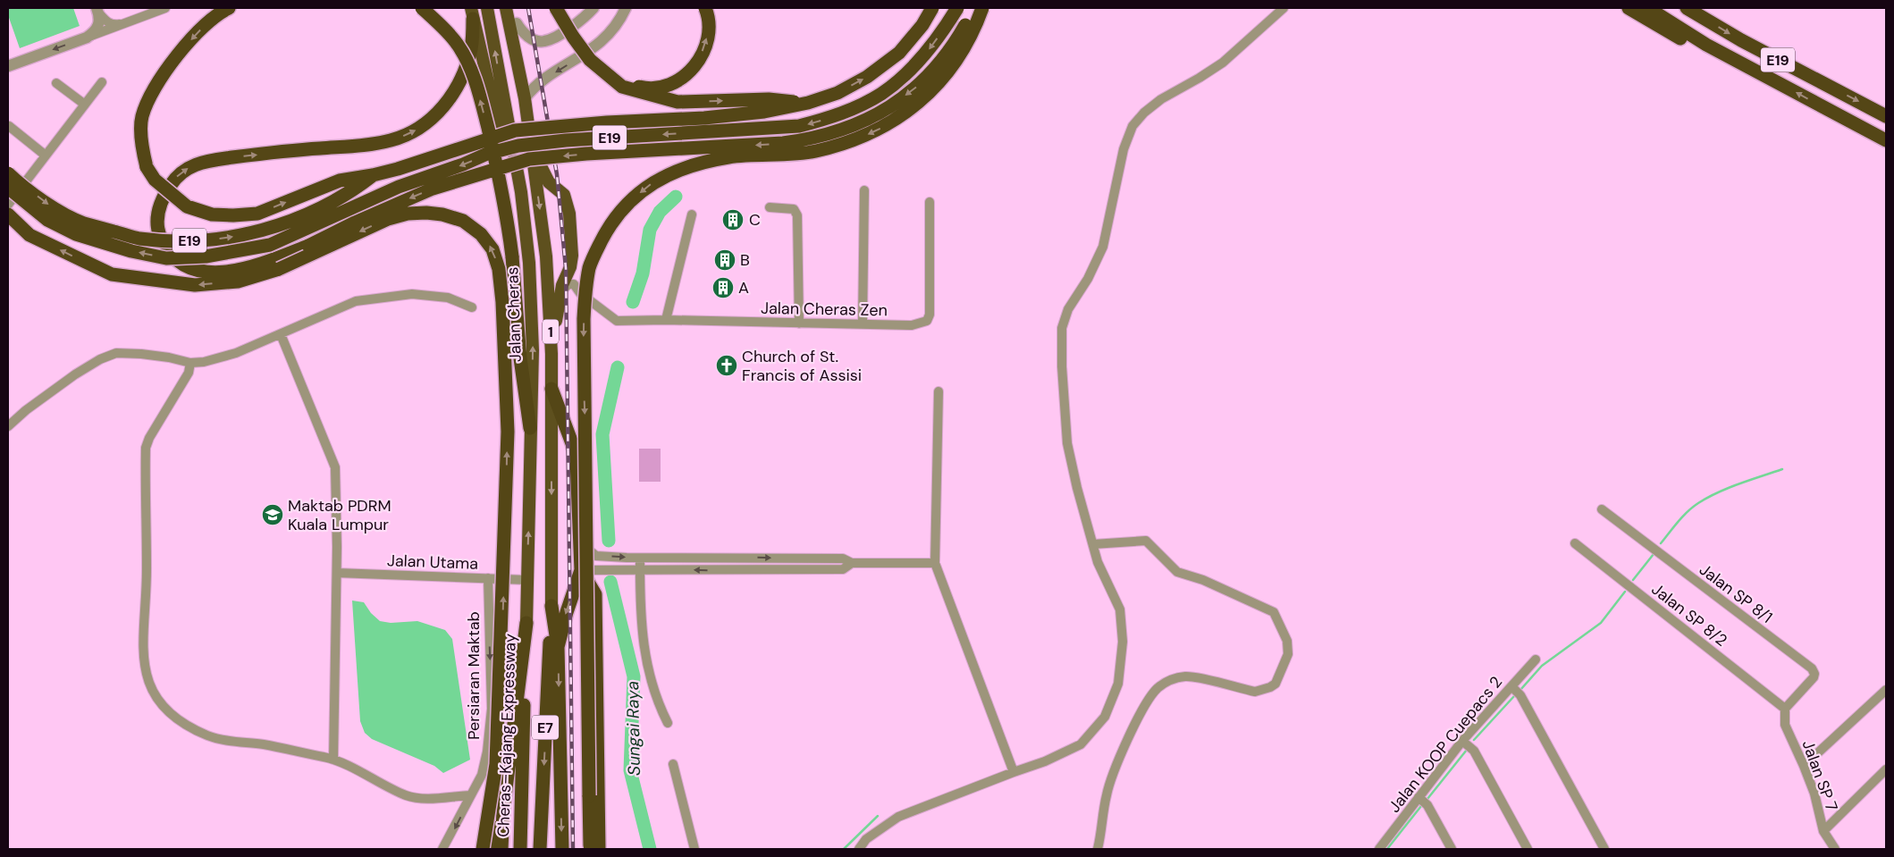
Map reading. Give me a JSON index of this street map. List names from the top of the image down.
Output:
{
  "streets": {
    "highway": [
      "E19",
      "Jalan Cheras",
      "1",
      "E7",
      "Cheras–Kajang Expressway"
    ],
    "street": [
      "Jalan Cheras Zen",
      "Jalan Utama",
      "Jalan SP 8/1",
      "Jalan SP 8/2",
      "Persiaran Maktab",
      "Jalan KOOP Cuepacs 2",
      "Jalan SP 7"
    ]
  },
  "crossings": [
    ["Jalan Cheras", "Jalan Utama"],
    ["Jalan Cheras", "Cheras–Kajang Expressway"],
    ["1", "E7"],
    ["Jalan Utama", "Persiaran Maktab"],
    ["Jalan SP 8/1", "Jalan SP 8/2"],
    ["Jalan SP 8/1", "Jalan SP 7"],
    ["Jalan SP 8/2", "Jalan SP 7"]
  ],
  "one_way": ["Persiaran Maktab"],
  "water": ["Sungai Raya"],
  "places": {
    "building": ["C", "B", "A"],
    "church": ["Church of St. Francis of Assisi"],
    "school or university": ["Maktab PDRM Kuala Lumpur"]
  }
}
